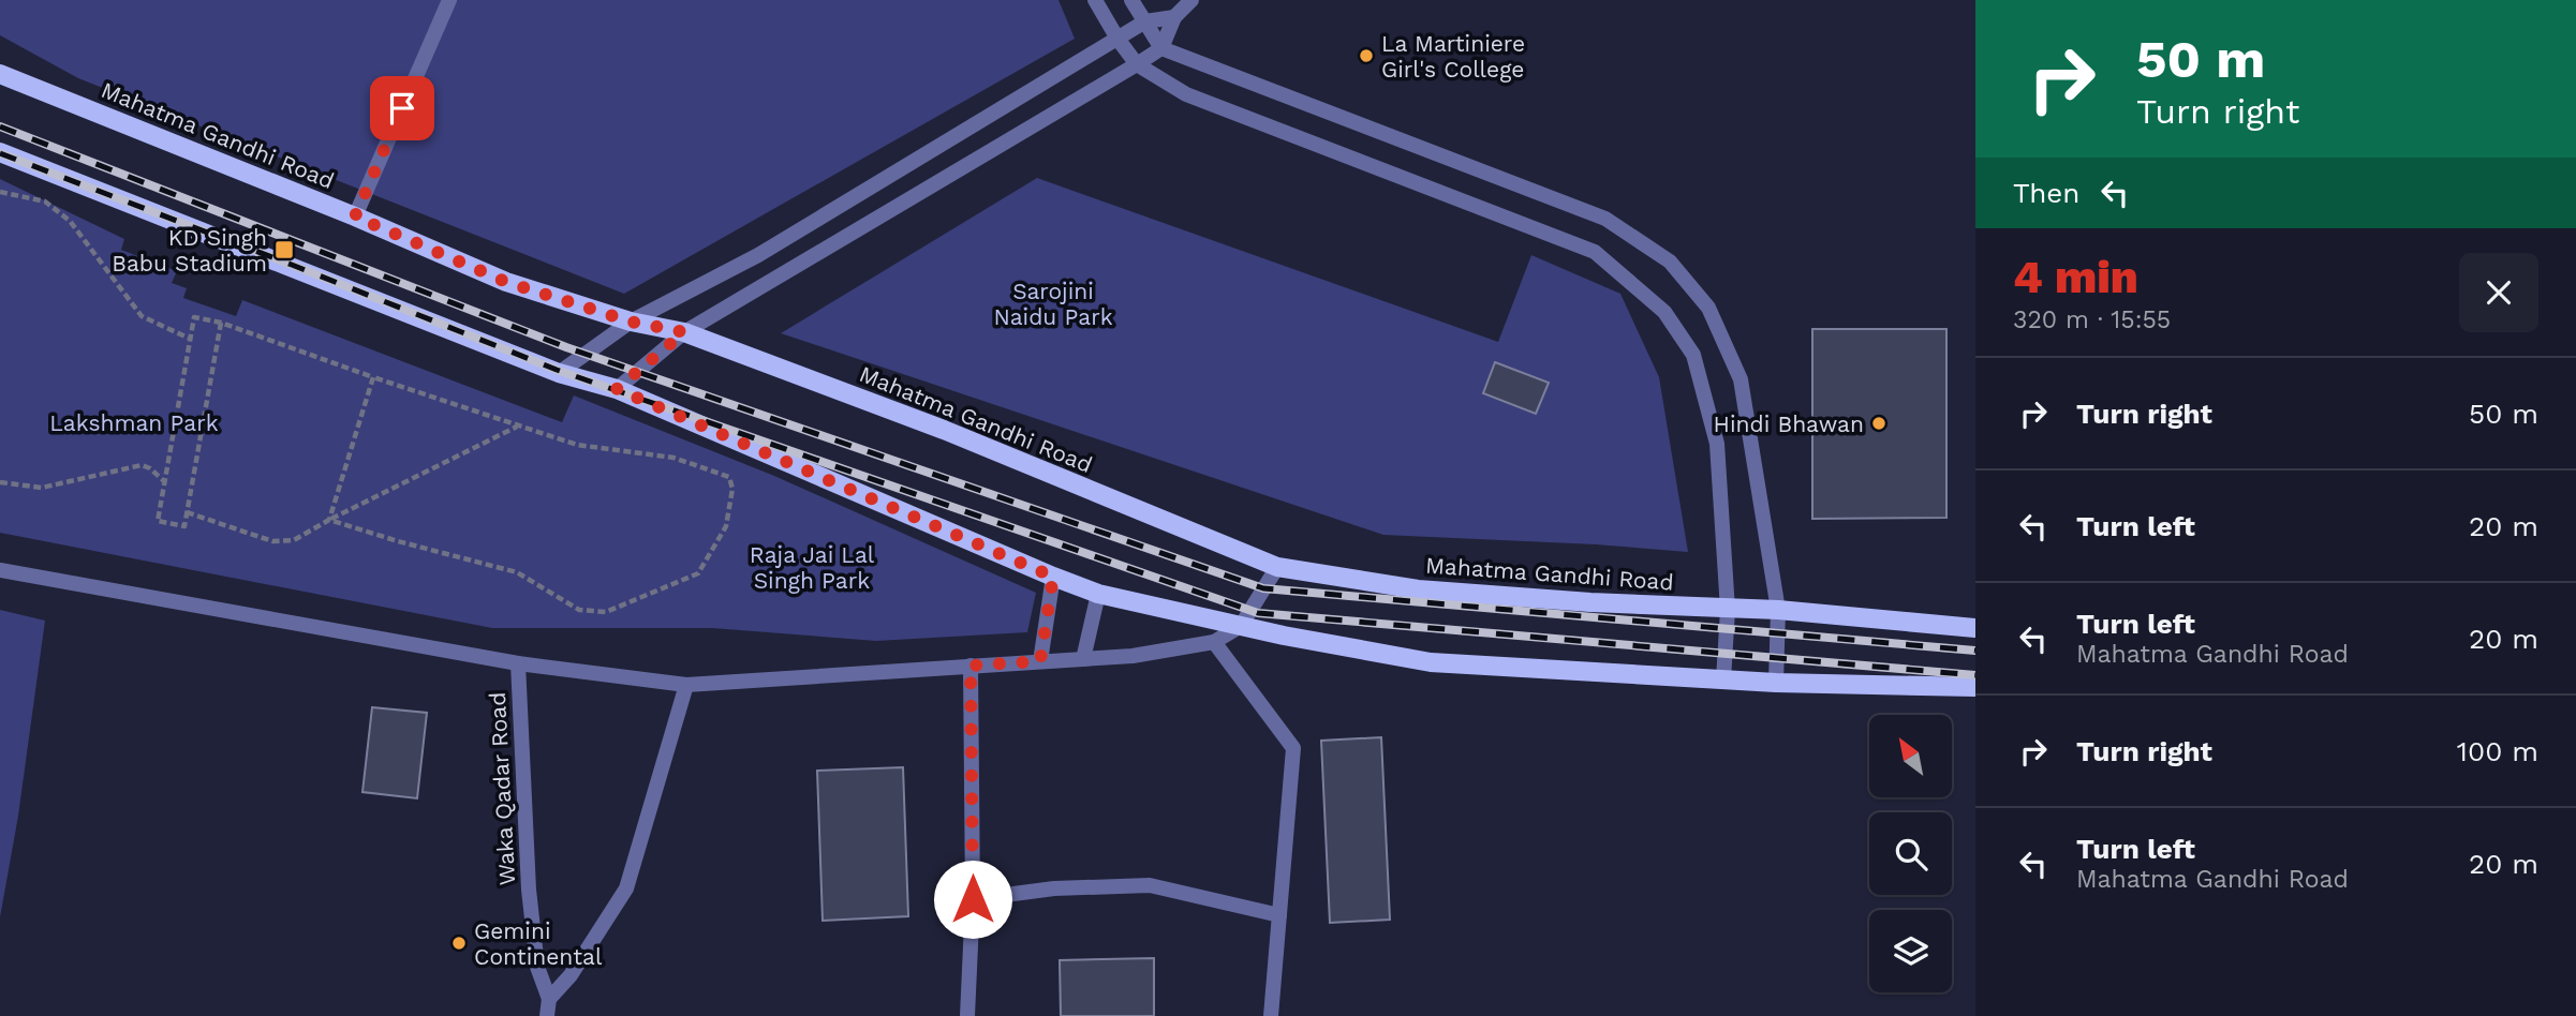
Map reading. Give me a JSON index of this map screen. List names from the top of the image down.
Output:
{
  "streets": {
    "main road": ["Mahatma Gandhi Road"],
    "street": ["Waka Qadar Road"]
  },
  "parks": ["Sarojini Naidu Park", "Lakshman Park", "Raja Jai Lal Singh Park"],
  "places": {
    "other": ["La Martiniere Girl's College", "Hindi Bhawan", "Gemini Continental"],
    "transit": ["KD Singh Babu Stadium"]
  },
  "north": "top left",
  "page": {
    "turn": ["50 m", "Turn right"],
    "then": "Then",
    "heading": ["4 min", "320 m · 15:55"],
    "list": [
      {
        "name": "Turn right",
        "value": "50 m"
      },
      {
        "name": "Turn left",
        "value": "20 m"
      },
      {
        "name": "Turn left",
        "note": "Mahatma Gandhi Road",
        "value": "20 m"
      },
      {
        "name": "Turn right",
        "value": "100 m"
      },
      {
        "name": "Turn left",
        "note": "Mahatma Gandhi Road",
        "value": "20 m"
      }
    ]
  }
}
